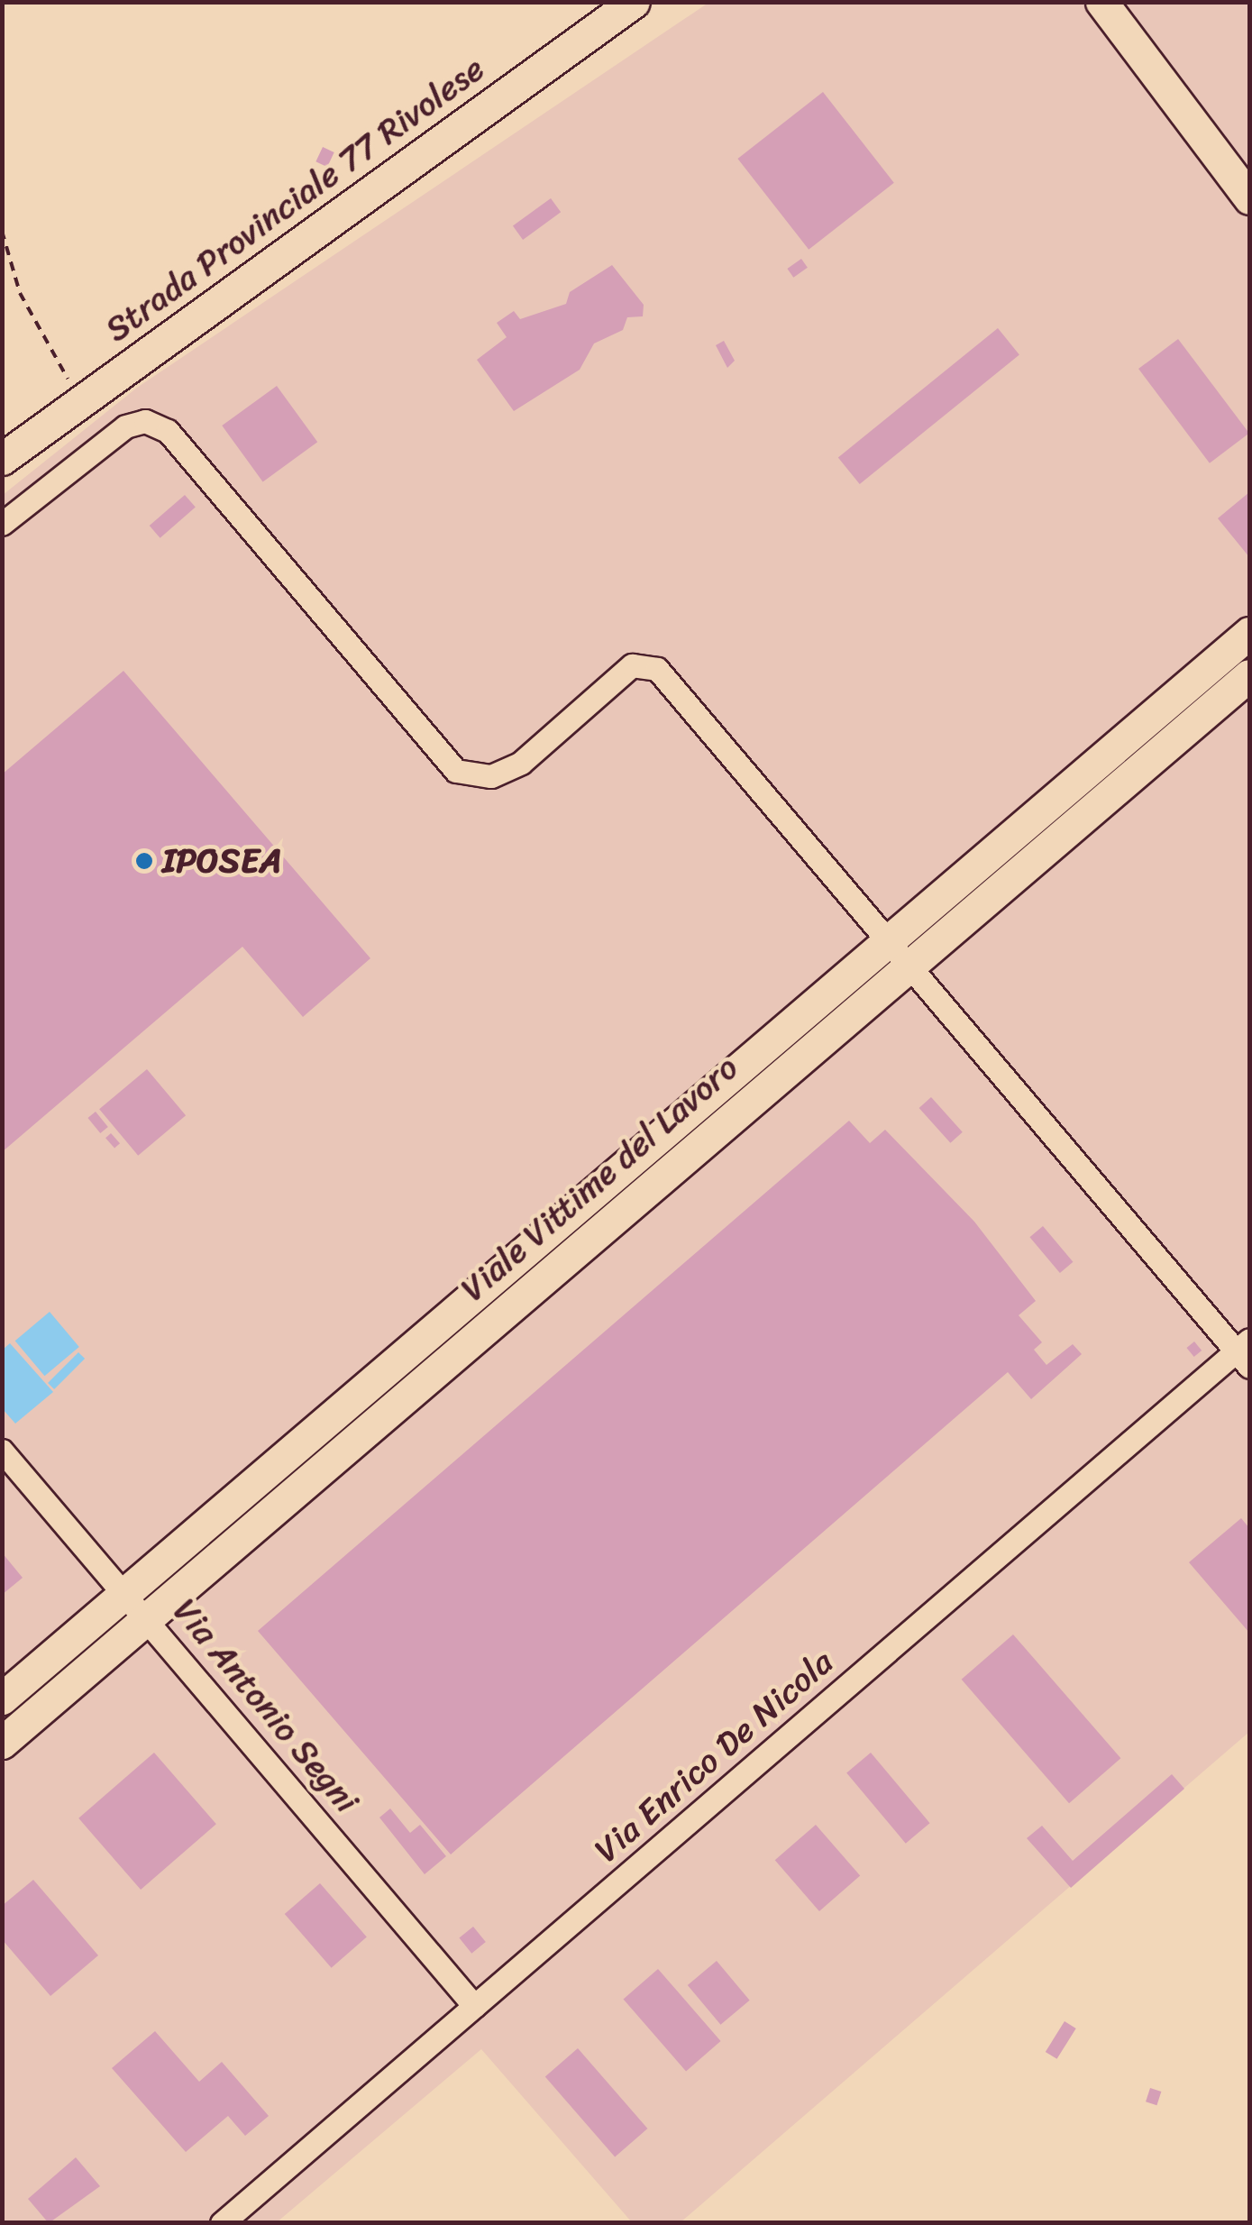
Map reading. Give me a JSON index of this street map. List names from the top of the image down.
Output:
{
  "streets": {
    "street": [
      "Strada Provinciale 77 Rivolese",
      "Viale Vittime del Lavoro",
      "Via Antonio Segni",
      "Via Enrico De Nicola"
    ]
  },
  "crossings": [
    ["Viale Vittime del Lavoro", "Via Antonio Segni"],
    ["Via Antonio Segni", "Via Enrico De Nicola"]
  ],
  "places": ["IPOSEA"]
}
